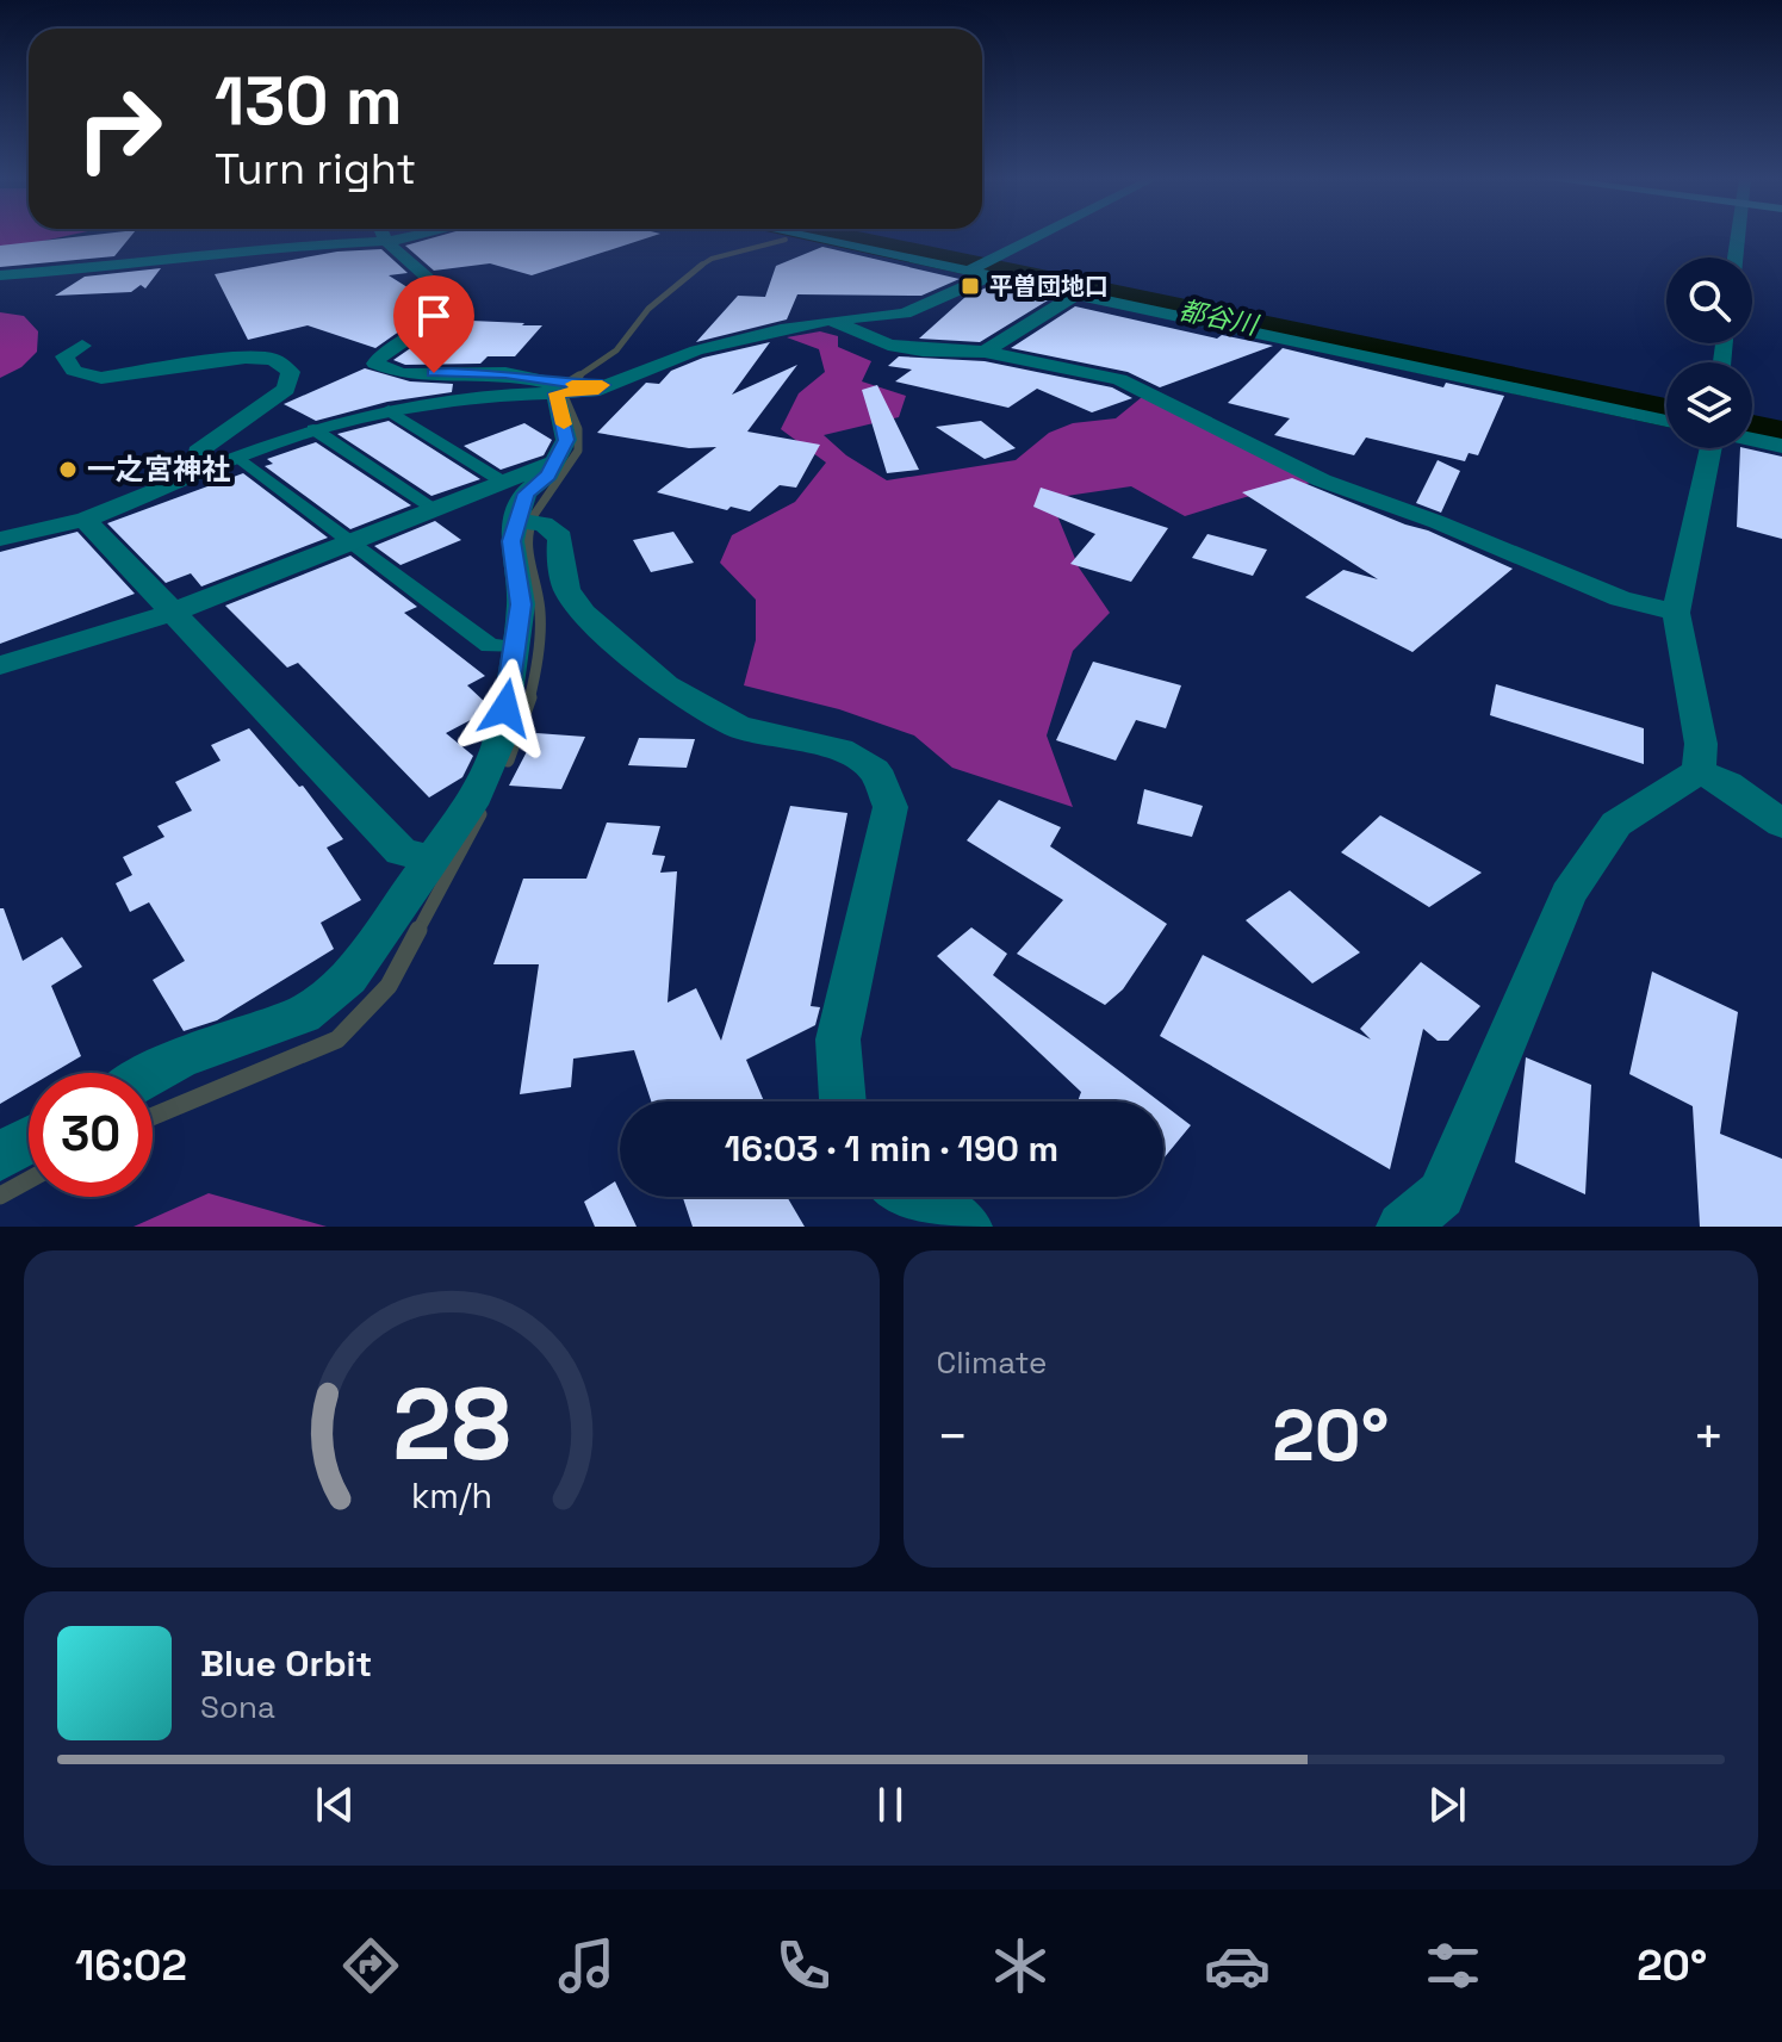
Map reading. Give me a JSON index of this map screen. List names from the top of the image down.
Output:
{
  "water": ["都谷川"],
  "places": {
    "transit": ["平曽団地口"],
    "other": ["一之宮神社"]
  },
  "page": {
    "turn": ["130 m", "Turn right"],
    "limit": "30",
    "trip": "16:03 · 1 min · 190 m",
    "tile": "Climate",
    "heat": ["−", "20°", "+"],
    "song": ["Blue Orbit", "Sona"],
    "tabs": ["16:02", "20°"],
    "gauge": ["28", "km/h"]
  }
}
